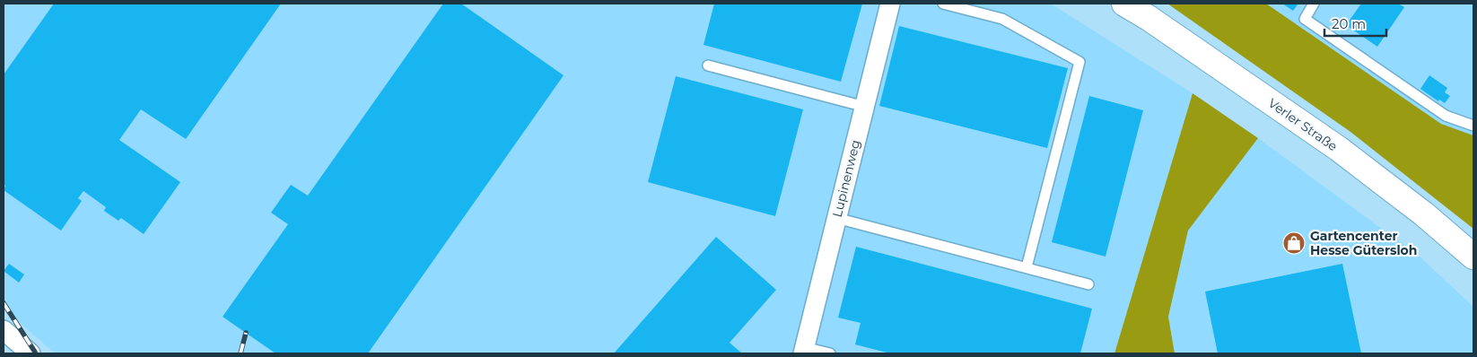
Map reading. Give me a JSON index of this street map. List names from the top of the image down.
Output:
{
  "streets": {
    "main road": ["Verler Straße"],
    "street": ["Lupinenweg"]
  },
  "places": {
    "shop": ["Gartencenter Hesse Gütersloh"]
  },
  "scale_bar": "20 m"
}
